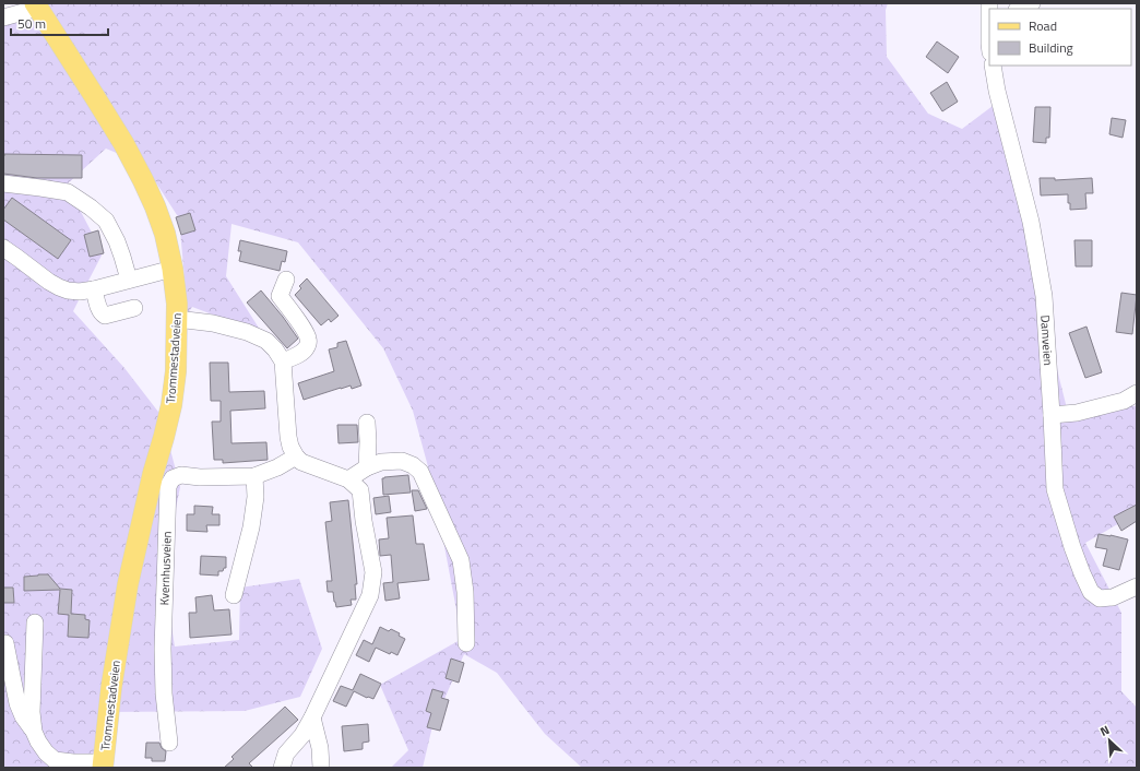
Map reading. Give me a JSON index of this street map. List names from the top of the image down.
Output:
{
  "streets": {
    "main road": ["Trommestadveien"],
    "street": ["Damveien", "Kvernhusveien"]
  },
  "legend": ["Road", "Building"],
  "scale_bar": "50 m",
  "north": "top left"
}
